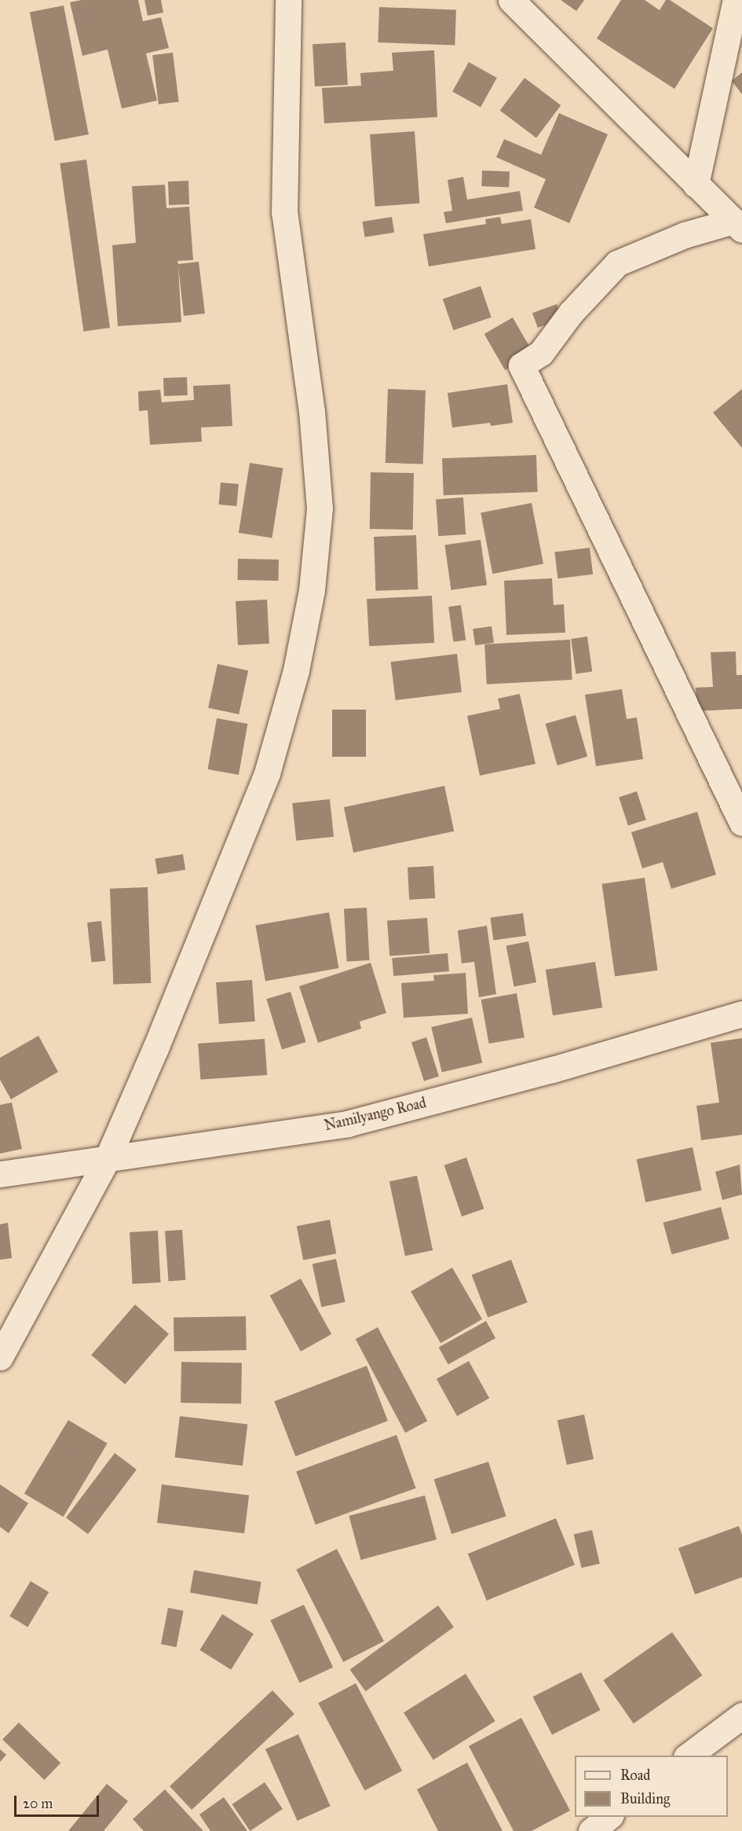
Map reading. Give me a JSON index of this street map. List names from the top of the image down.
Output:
{
  "streets": {
    "street": ["Namilyango Road"]
  },
  "legend": ["Road", "Building"],
  "scale_bar": "20 m"
}
